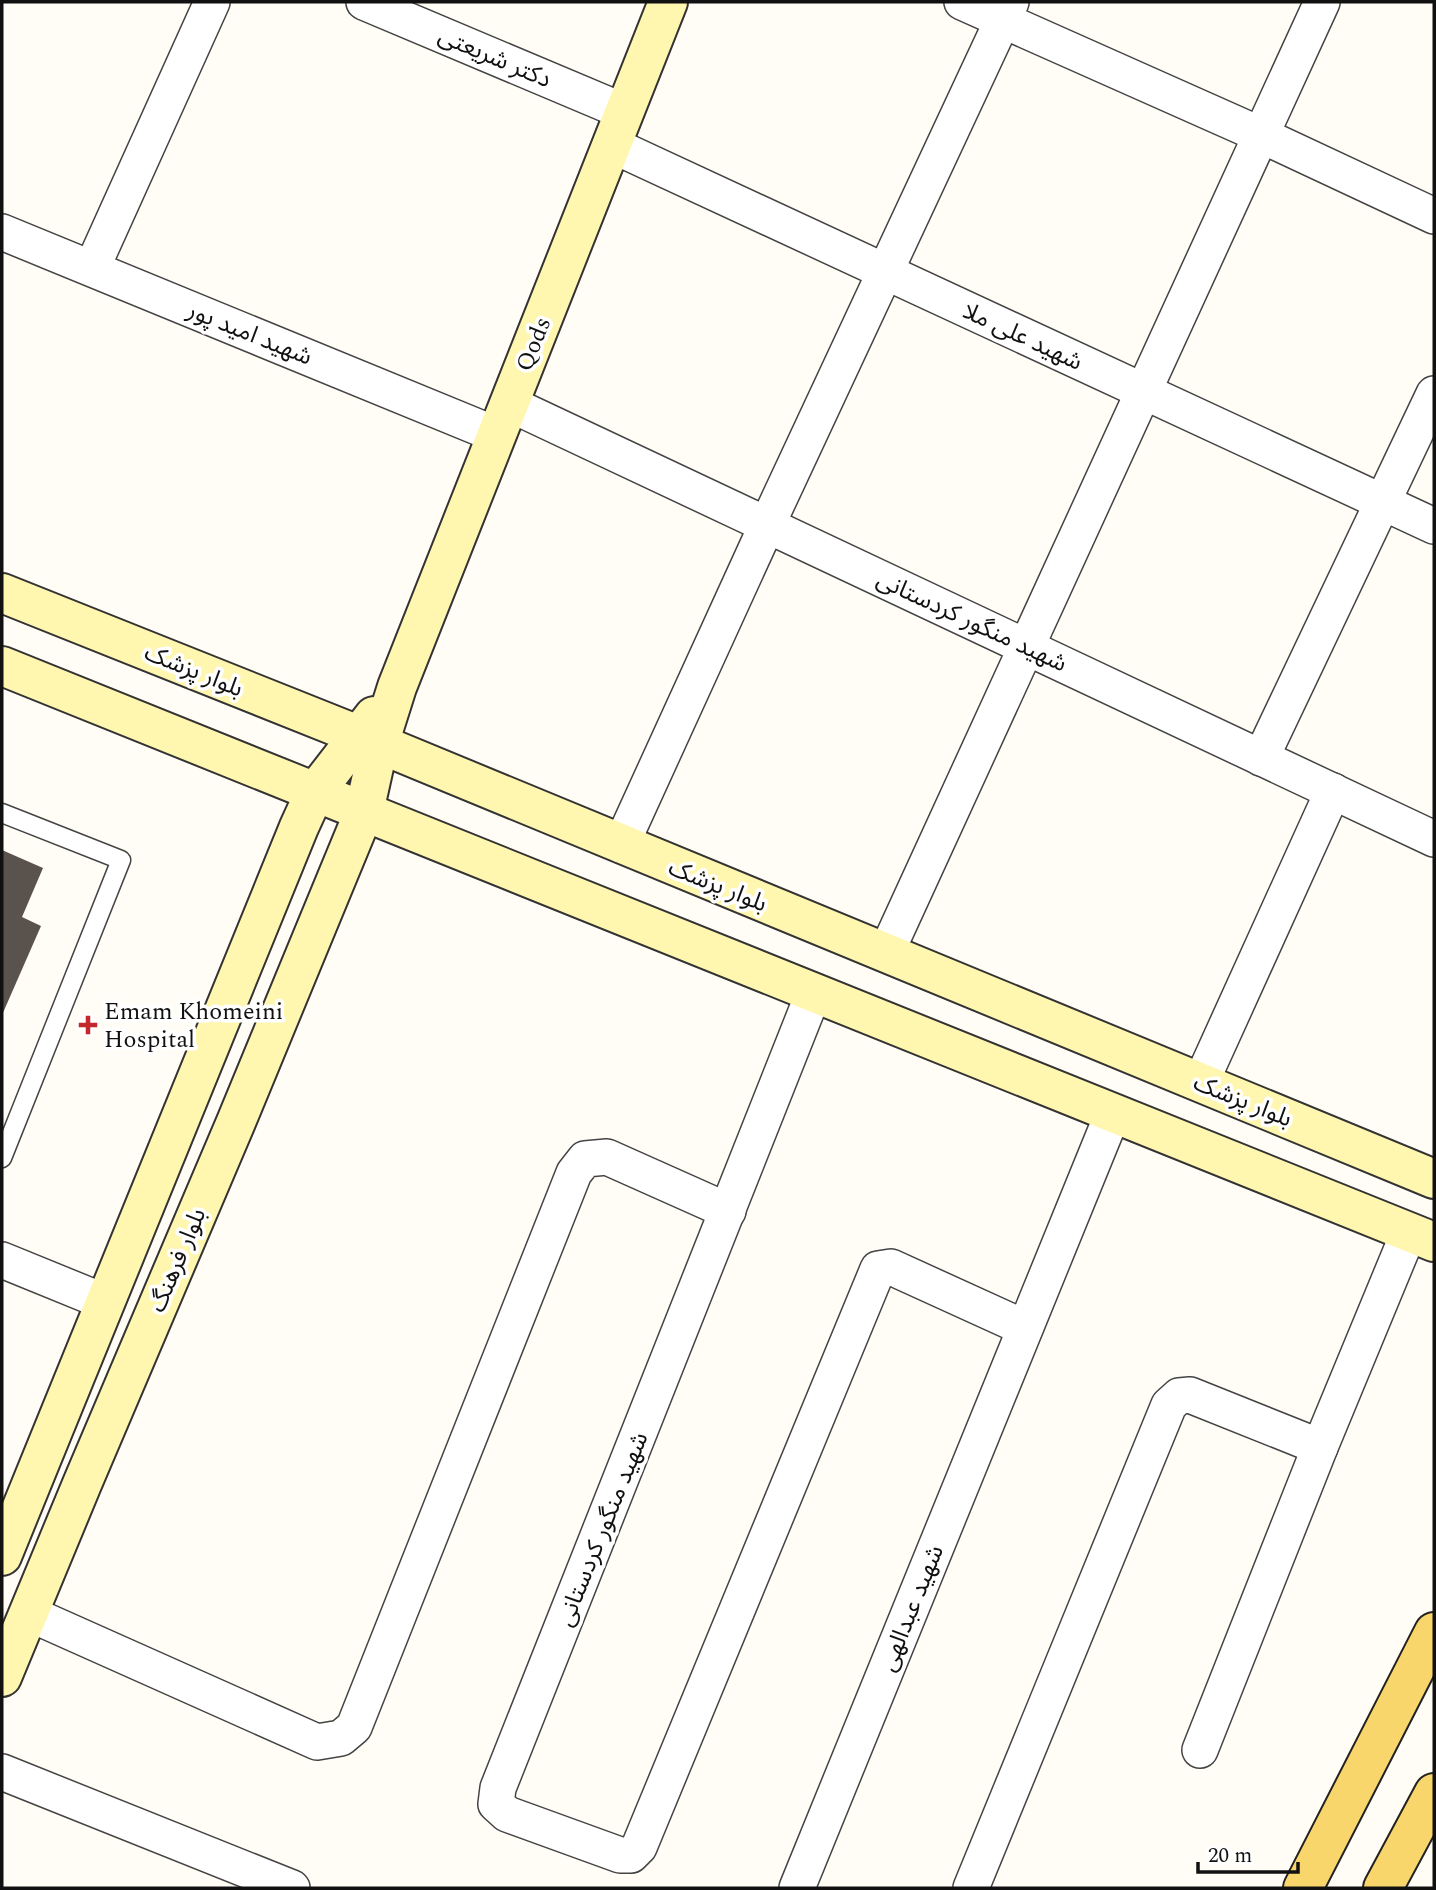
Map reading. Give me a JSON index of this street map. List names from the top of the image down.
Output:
{
  "streets": {
    "street": [
      "دکتر شریعتی",
      "شهید امید پور",
      "شهید علی ملا",
      "Qods",
      "شهید منگور کردستانی",
      "بلوار پزشک",
      "بلوار فرهنگ",
      "شهید عبدالهی"
    ]
  },
  "crossings": [
    ["دکتر شریعتی", "شهید علی ملا"],
    ["دکتر شریعتی", "Qods"],
    ["شهید امید پور", "Qods"],
    ["شهید امید پور", "شهید منگور کردستانی"],
    ["شهید علی ملا", "Qods"],
    ["Qods", "شهید منگور کردستانی"],
    ["Qods", "بلوار پزشک"],
    ["Qods", "بلوار فرهنگ"],
    ["شهید منگور کردستانی", "شهید عبدالهی"],
    ["بلوار پزشک", "بلوار فرهنگ"]
  ],
  "places": {
    "health": ["Emam Khomeini Hospital"]
  },
  "scale_bar": "20 m"
}
